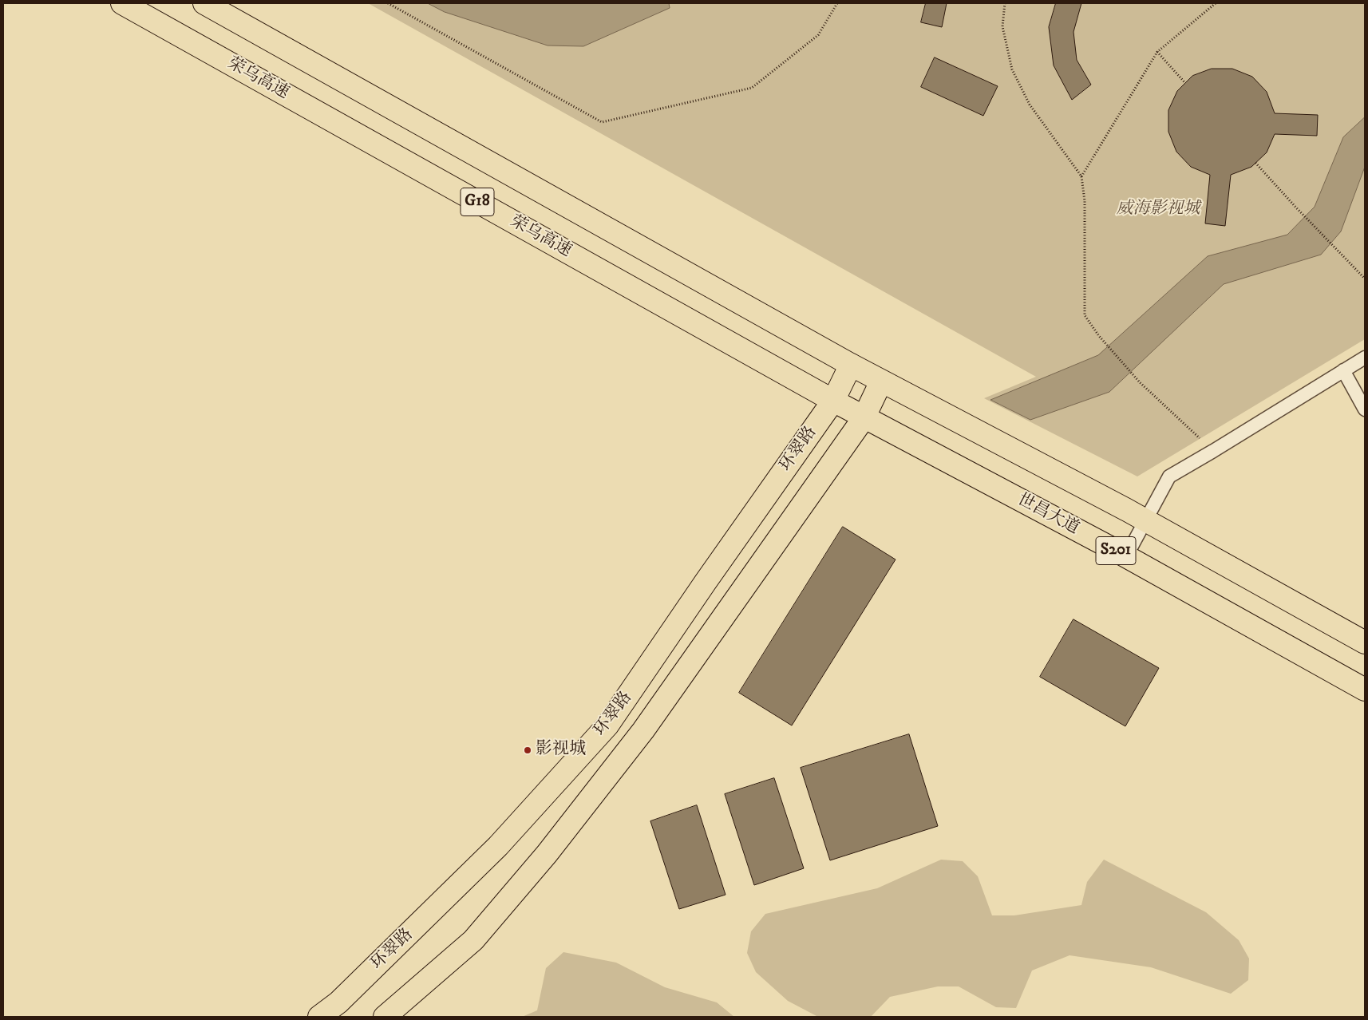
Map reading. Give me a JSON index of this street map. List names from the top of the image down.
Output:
{
  "streets": {
    "main road": [
      "荣乌高速",
      "G18",
      "环翠路",
      "世昌大道",
      "S201"
    ]
  },
  "crossings": [
    ["荣乌高速", "环翠路"],
    ["荣乌高速", "世昌大道"],
    ["G18", "环翠路"],
    ["G18", "S201"],
    ["环翠路", "世昌大道"],
    ["环翠路", "S201"]
  ],
  "parks": ["威海影视城"],
  "places": ["影视城"]
}
